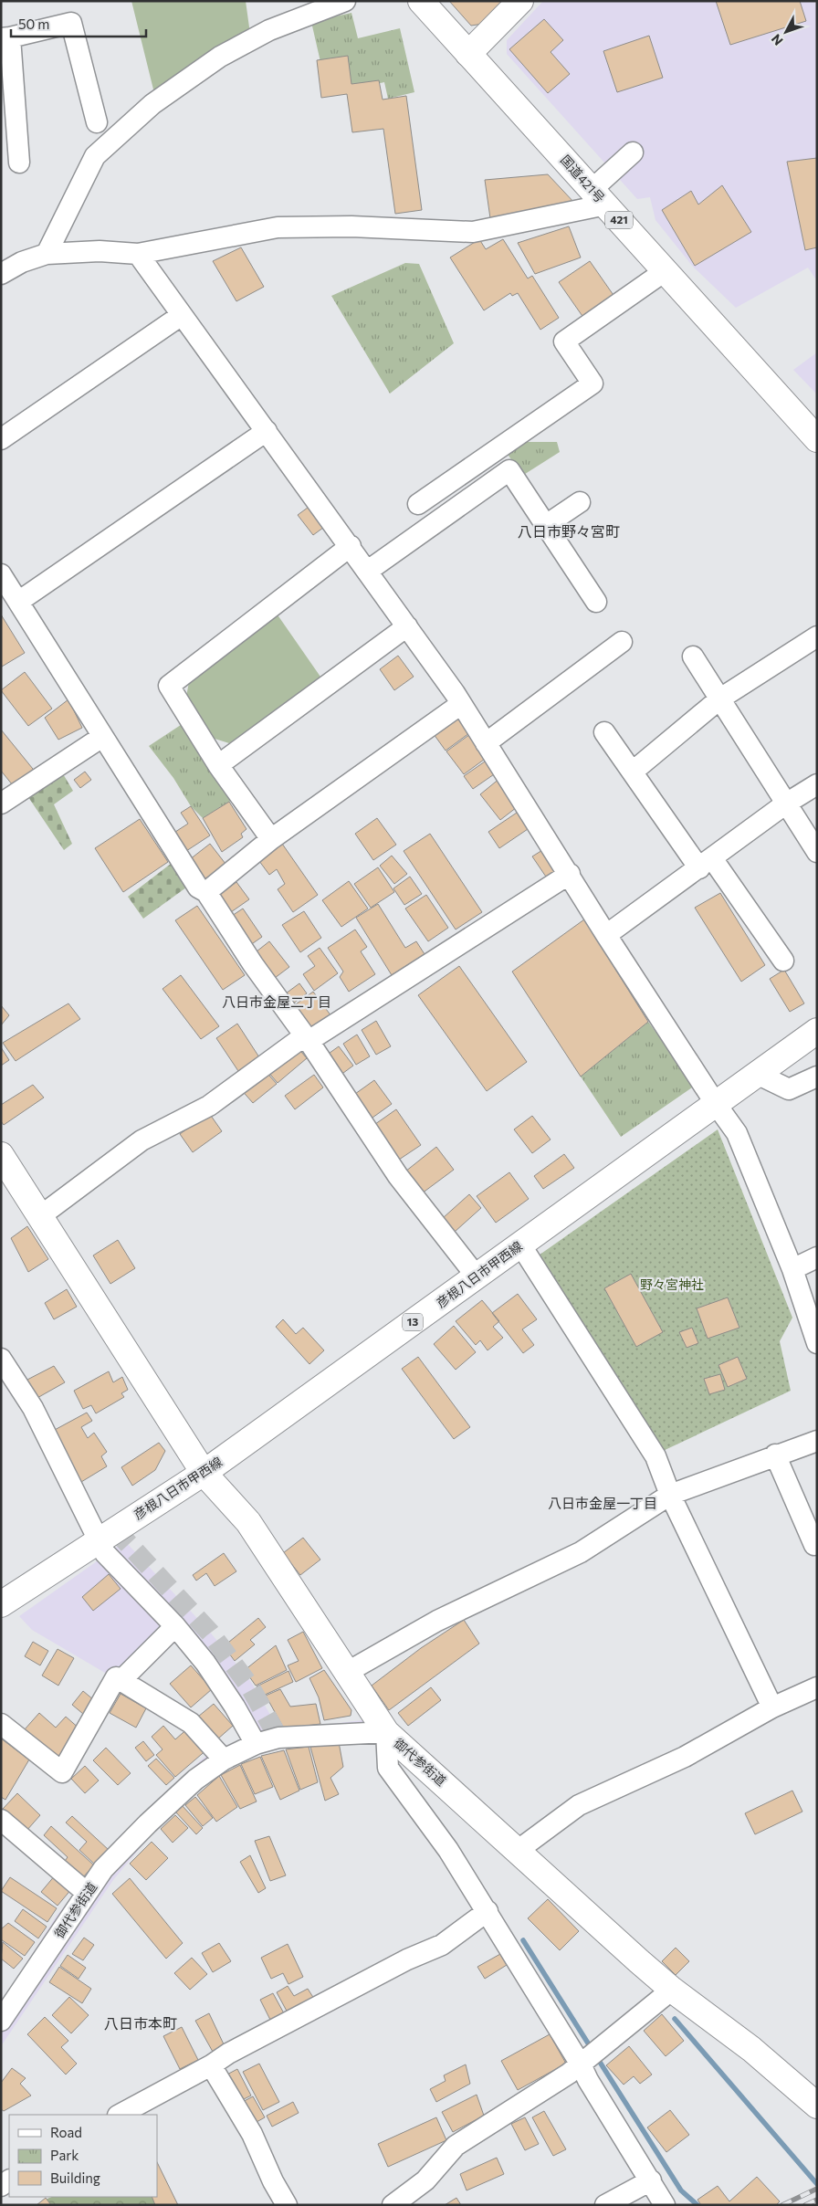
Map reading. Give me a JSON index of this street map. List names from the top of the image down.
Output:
{
  "streets": {
    "main road": [
      "国道421号",
      "421",
      "彦根八日市甲西線",
      "13",
      "御代参街道"
    ]
  },
  "districts": [
    "八日市野々宮町",
    "八日市金屋二丁目",
    "八日市金屋一丁目",
    "八日市本町"
  ],
  "parks": ["野々宮神社"],
  "legend": ["Road", "Park", "Building"],
  "scale_bar": "50 m",
  "north": "bottom left"
}
